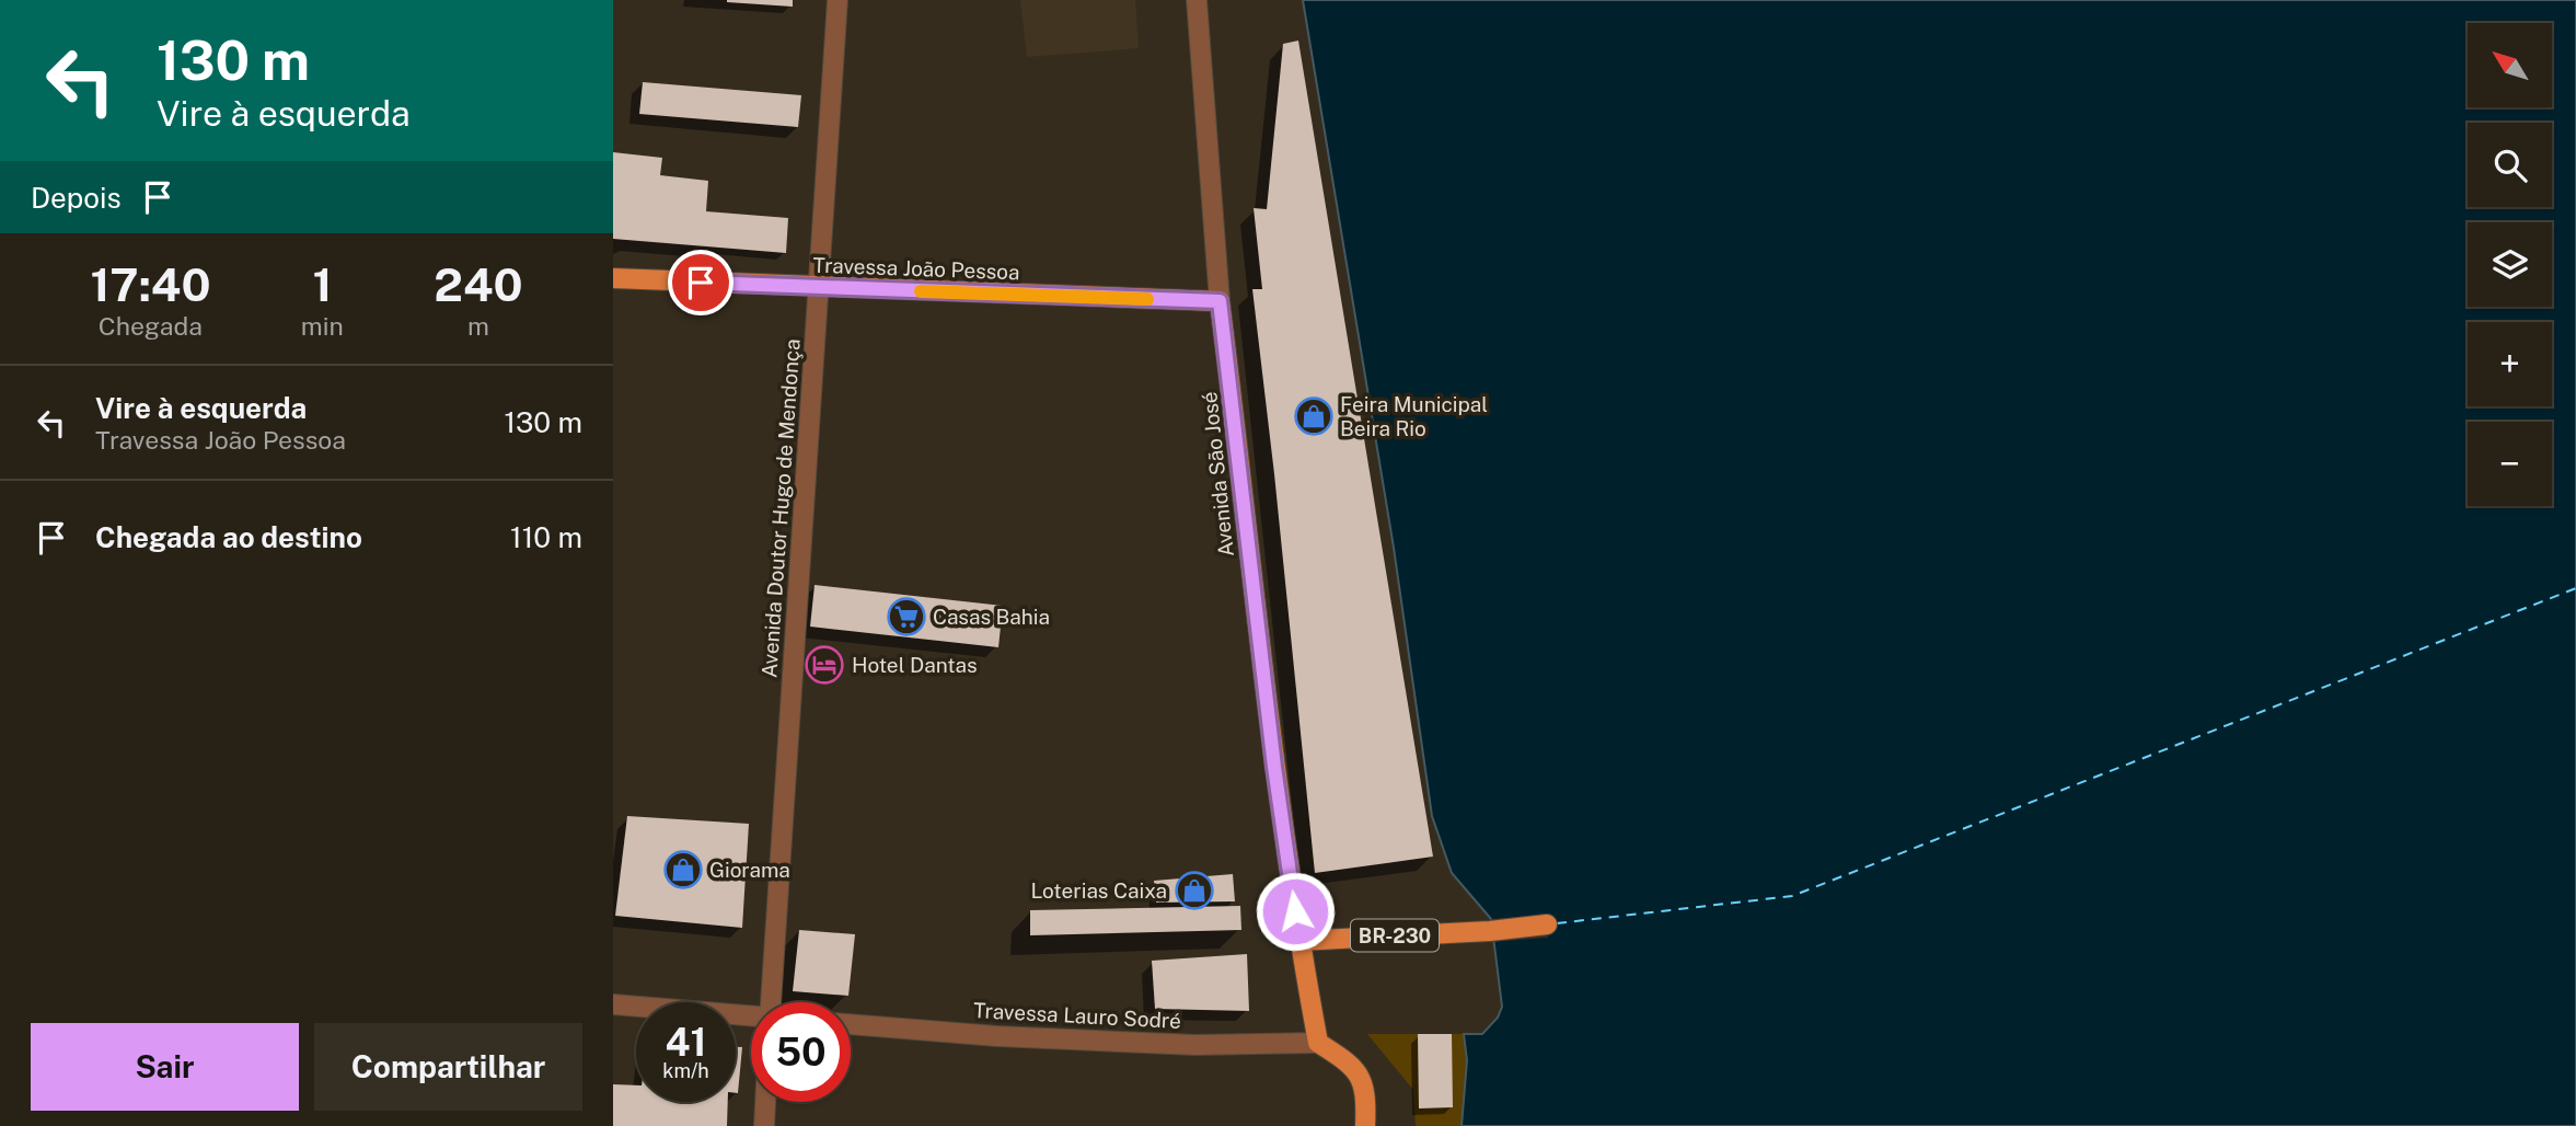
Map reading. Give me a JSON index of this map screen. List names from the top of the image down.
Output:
{
  "streets": {
    "main road": ["Travessa João Pessoa", "Avenida São José", "BR-230"],
    "street": ["Avenida Doutor Hugo de Mendonça", "Travessa Lauro Sodré"]
  },
  "crossings": [
    ["Travessa João Pessoa", "Avenida São José"],
    ["Travessa João Pessoa", "Avenida Doutor Hugo de Mendonça"],
    ["Avenida São José", "BR-230"],
    ["Avenida São José", "Travessa Lauro Sodré"]
  ],
  "places": {
    "shop": ["Feira Municipal Beira Rio", "Giorama", "Loterias Caixa"],
    "supermarket": ["Casas Bahia"],
    "hotel": ["Hotel Dantas"]
  },
  "north": "top left",
  "page": {
    "turn": ["130 m", "Vire à esquerda"],
    "map_buttons": ["+", "−"],
    "then": "Depois",
    "eta": [
      "17:40",
      "Chegada",
      "1",
      "min",
      "240",
      "m"
    ],
    "list": [
      {
        "name": "Vire à esquerda",
        "note": "Travessa João Pessoa",
        "value": "130 m"
      },
      {
        "name": "Chegada ao destino",
        "value": "110 m"
      }
    ],
    "speed": "41 km/h",
    "limit": "50",
    "buttons": ["Sair", "Compartilhar"]
  }
}
